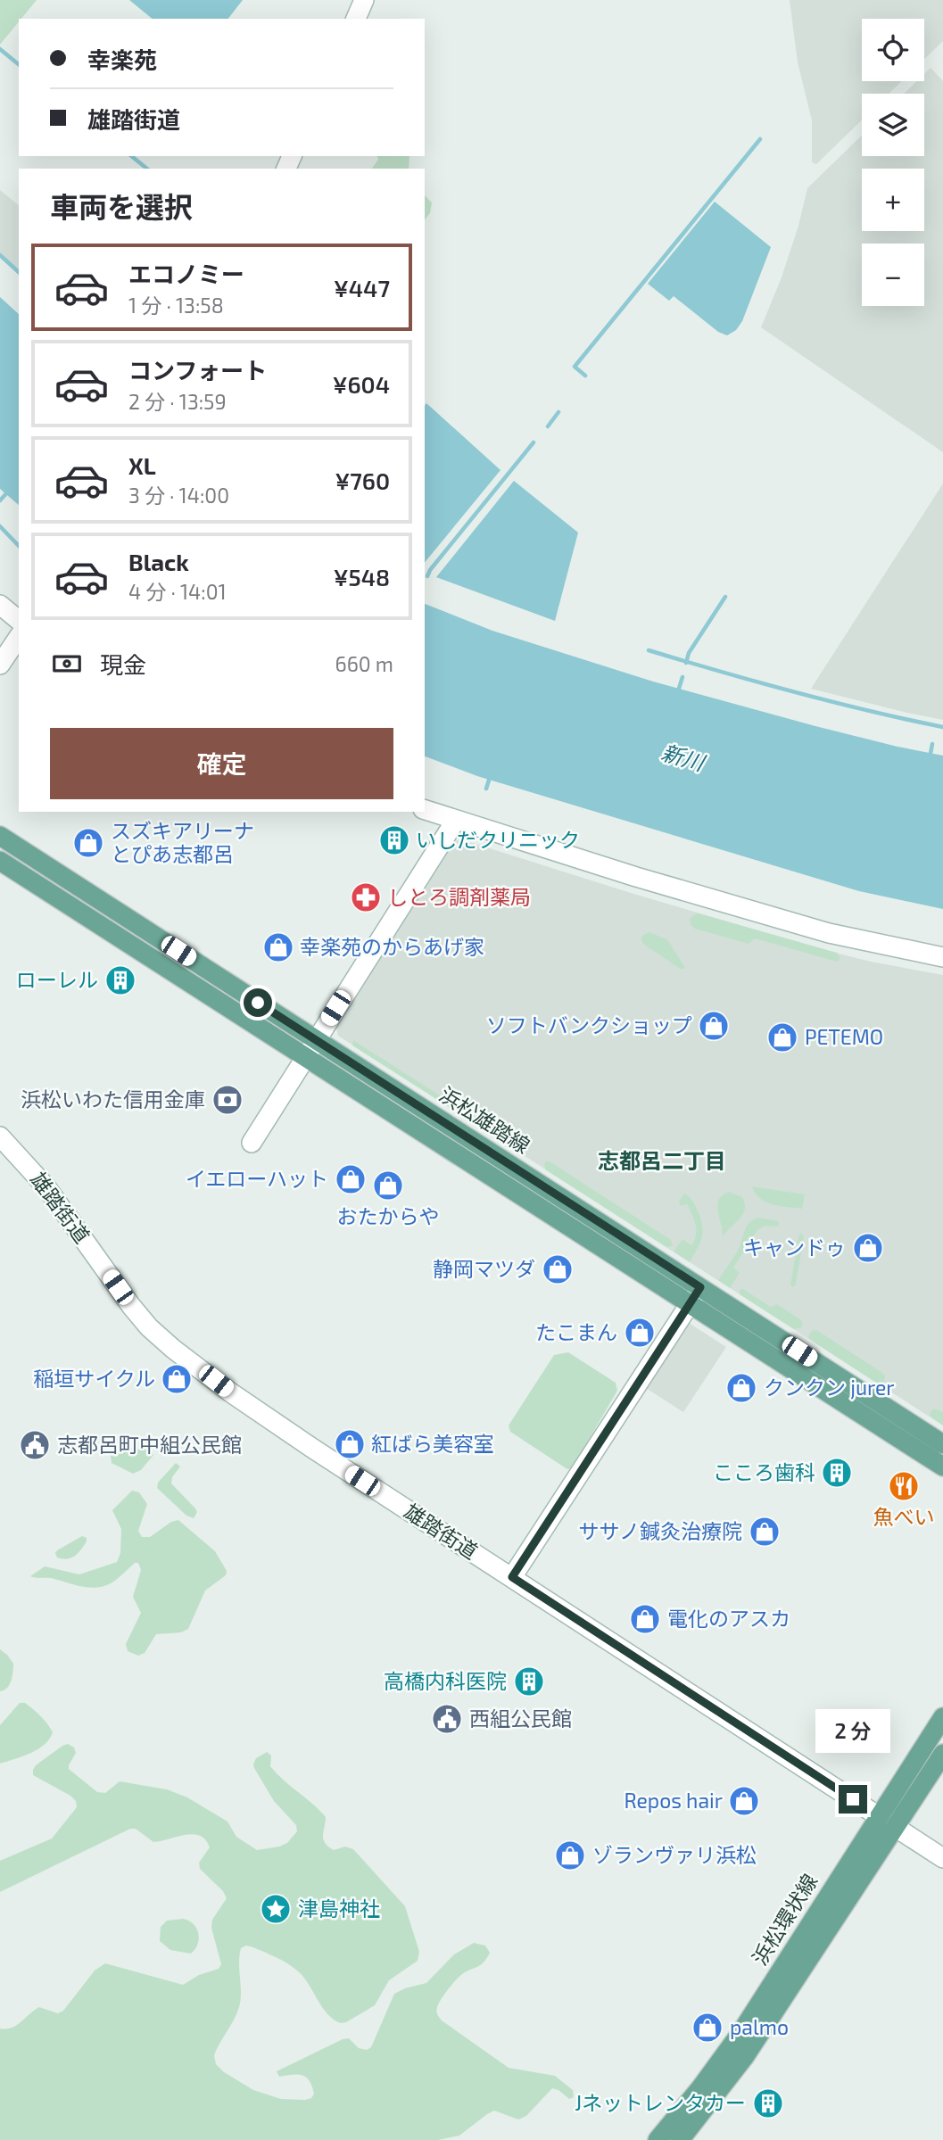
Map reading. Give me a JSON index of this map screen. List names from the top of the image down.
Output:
{
  "streets": {
    "main road": ["浜松雄踏線", "浜松環状線"],
    "street": ["雄踏街道"]
  },
  "crossings": [
    ["雄踏街道", "浜松環状線"]
  ],
  "districts": ["志都呂二丁目"],
  "water": ["新川"],
  "places": {
    "building": [
      "いしだクリニック",
      "ローレル",
      "こころ歯科",
      "高橋内科医院",
      "Jネットレンタカー"
    ],
    "shop": [
      "スズキアリーナ とぴあ志都呂",
      "幸楽苑のからあげ家",
      "ソフトバンクショップ",
      "PETEMO",
      "イエローハット",
      "おたからや",
      "キャンドゥ",
      "静岡マツダ",
      "たこまん",
      "稲垣サイクル",
      "クンクン jurer",
      "紅ばら美容室",
      "ササノ鍼灸治療院",
      "電化のアスカ",
      "Repos hair",
      "ゾランヴァリ浜松",
      "palmo"
    ],
    "pharmacy": ["しとろ調剤薬局"],
    "bank": ["浜松いわた信用金庫"],
    "public building": ["志都呂町中組公民館", "西組公民館"],
    "restaurant": ["魚べい"],
    "place": ["津島神社"]
  },
  "page": {
    "map_buttons": ["+", "−"],
    "banner": ["幸楽苑", "雄踏街道"],
    "heading": "車両を選択",
    "list": [
      {
        "name": "エコノミー",
        "note": "1 分 · 13:58",
        "value": "¥447"
      },
      {
        "name": "コンフォート",
        "note": "2 分 · 13:59",
        "value": "¥604"
      },
      {
        "name": "XL",
        "note": "3 分 · 14:00",
        "value": "¥760"
      },
      {
        "name": "Black",
        "note": "4 分 · 14:01",
        "value": "¥548"
      }
    ],
    "pay": ["現金", "660 m"],
    "buttons": "確定",
    "bubble": "2 分"
  }
}
